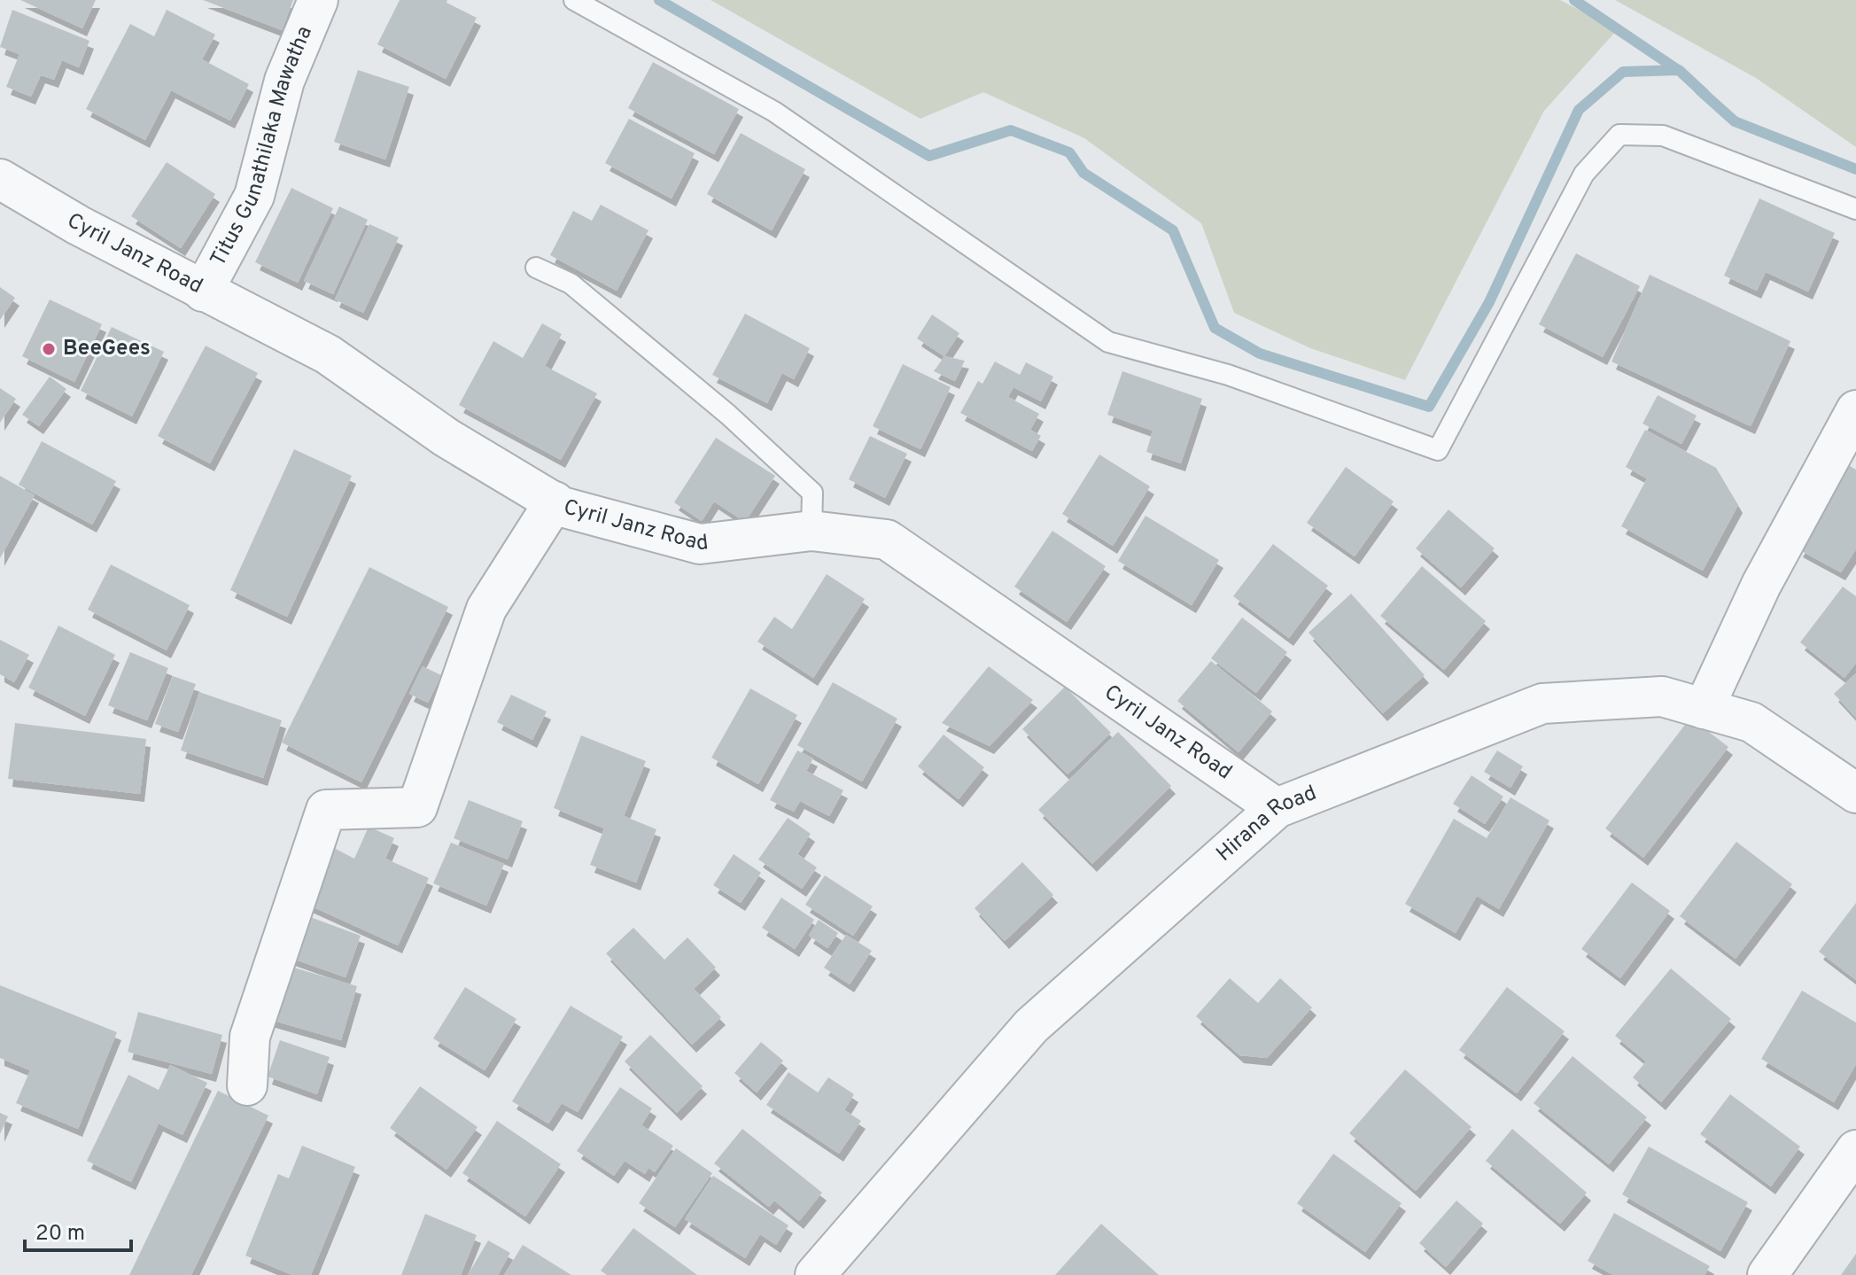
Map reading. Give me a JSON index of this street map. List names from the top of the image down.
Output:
{
  "streets": {
    "street": ["Titus Gunathilaka Mawatha", "Cyril Janz Road", "Hirana Road"]
  },
  "crossings": [
    ["Titus Gunathilaka Mawatha", "Cyril Janz Road"],
    ["Cyril Janz Road", "Hirana Road"]
  ],
  "places": ["BeeGees"],
  "scale_bar": "20 m"
}
